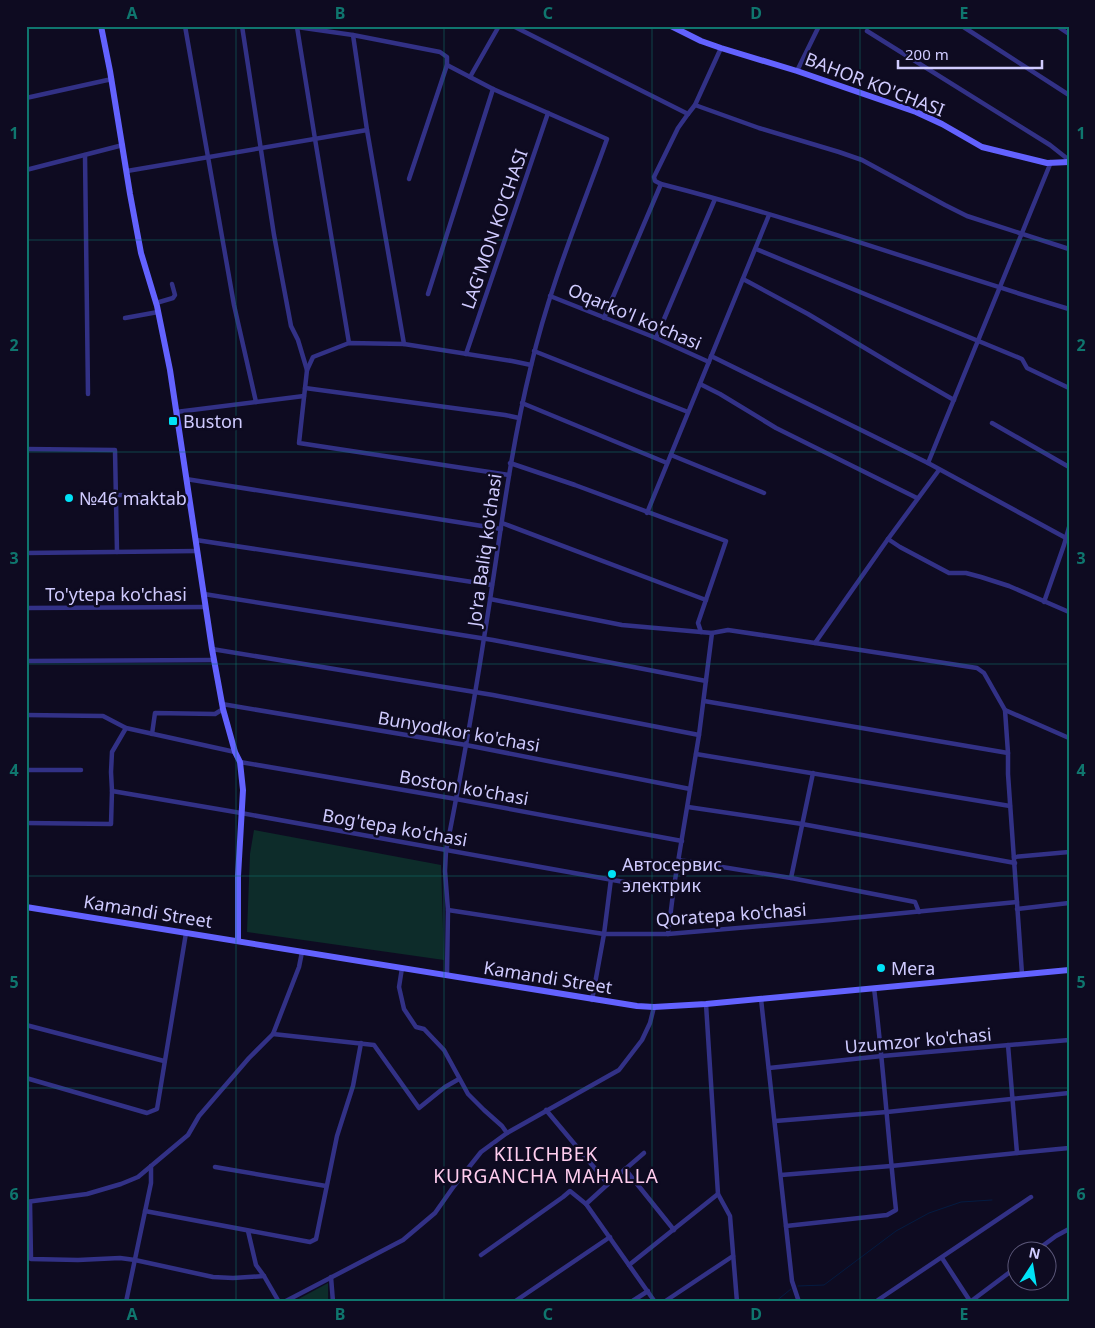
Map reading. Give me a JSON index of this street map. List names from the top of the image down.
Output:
{
  "streets": {
    "street": [
      "BAHOR KO'CHASI",
      "LAG'MON KO'CHASI",
      "Oqarko'l ko'chasi",
      "Jo'ra Baliq ko'chasi",
      "To'ytepa ko'chasi",
      "Bunyodkor ko'chasi",
      "Boston ko'chasi",
      "Bog'tepa ko'chasi",
      "Kamandi Street",
      "Qoratepa ko'chasi",
      "Uzumzor ko'chasi"
    ]
  },
  "crossings": [
    ["LAG'MON KO'CHASI", "Jo'ra Baliq ko'chasi"],
    ["Oqarko'l ko'chasi", "Jo'ra Baliq ko'chasi"],
    ["Jo'ra Baliq ko'chasi", "Bunyodkor ko'chasi"],
    ["Jo'ra Baliq ko'chasi", "Boston ko'chasi"],
    ["Jo'ra Baliq ko'chasi", "Bog'tepa ko'chasi"],
    ["Jo'ra Baliq ko'chasi", "Kamandi Street"],
    ["Jo'ra Baliq ko'chasi", "Qoratepa ko'chasi"]
  ],
  "districts": ["KILICHBEK KURGANCHA MAHALLA"],
  "places": {
    "transit": ["Buston"],
    "other": ["№46 maktab", "Автосервис электрик", "Мега"]
  },
  "scale_bar": "200 m",
  "north": "top",
  "grid": {
    "columns": [
      "A",
      "B",
      "C",
      "D",
      "E"
    ],
    "rows": [
      "1",
      "2",
      "3",
      "4",
      "5",
      "6"
    ]
  }
}
